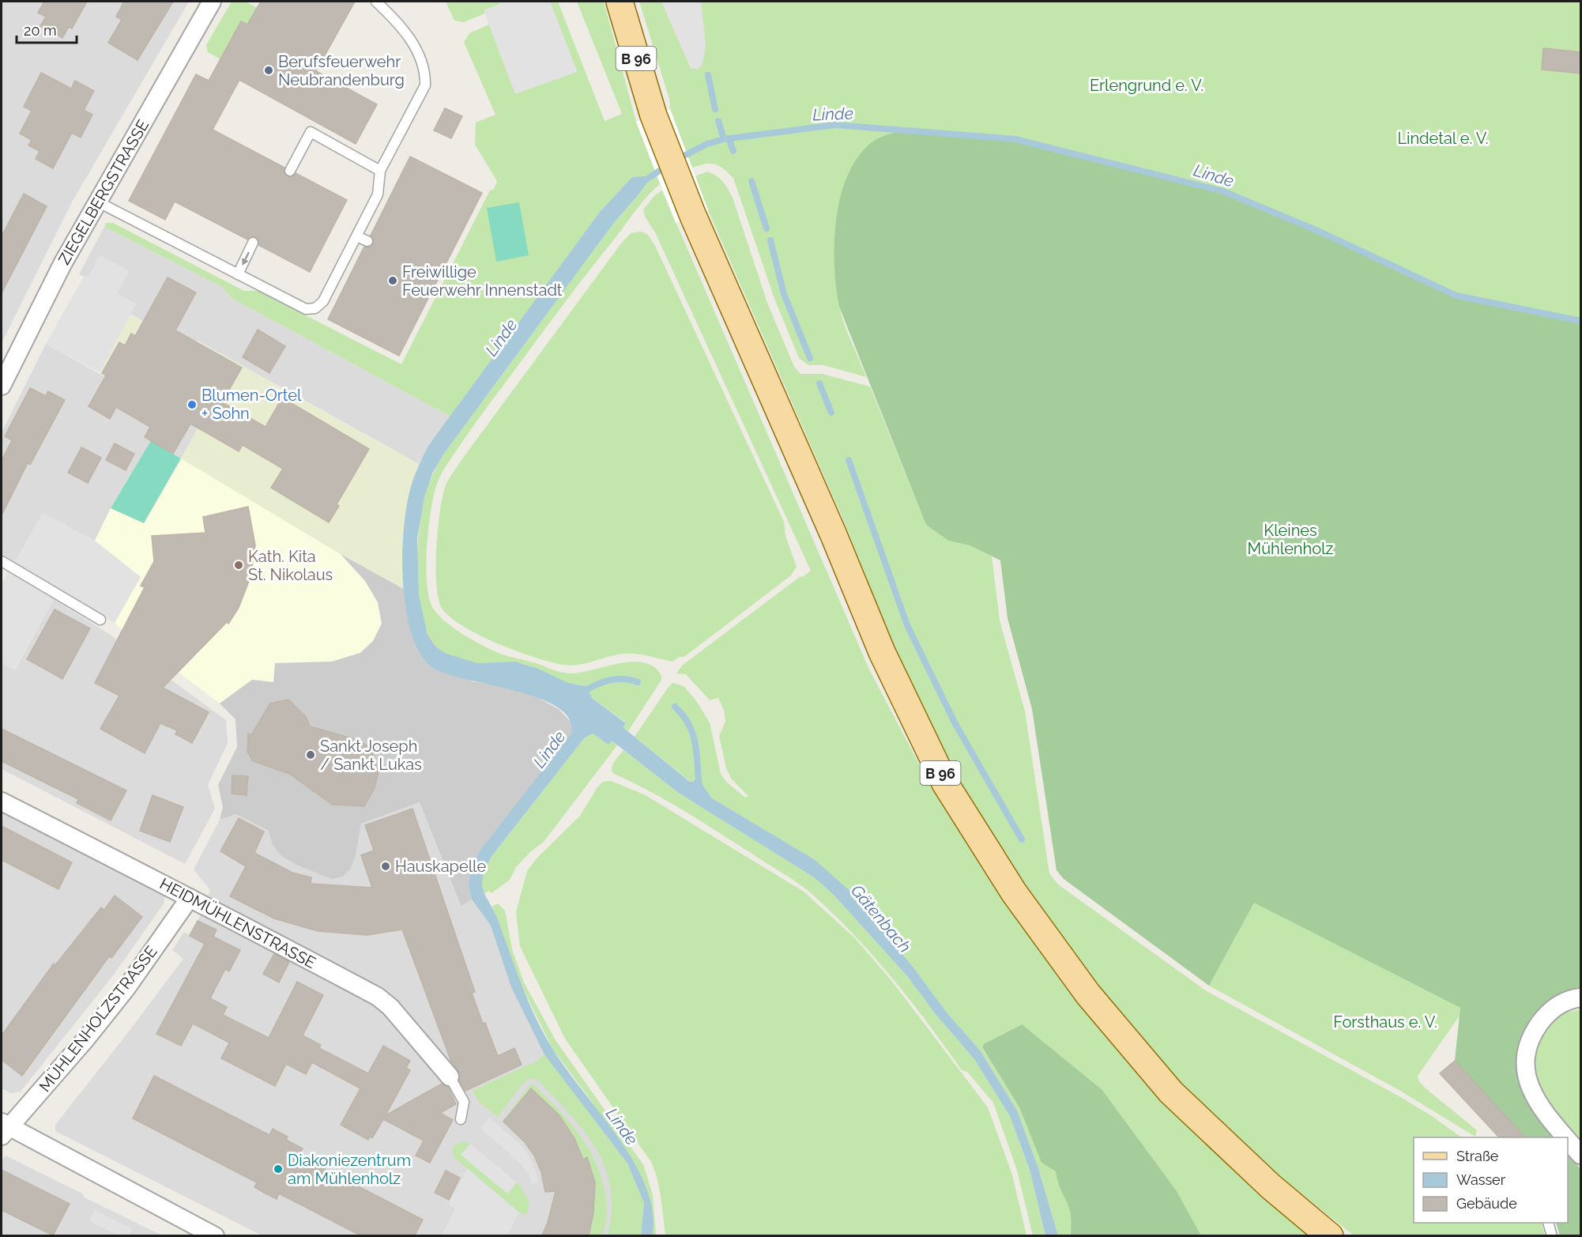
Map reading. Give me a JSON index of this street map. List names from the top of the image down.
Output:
{
  "streets": {
    "main road": ["B 96"],
    "street": ["ZIEGELBERGSTRASSE", "HEIDMÜHLENSTRASSE", "MÜHLENHOLZSTRASSE"]
  },
  "crossings": [
    ["HEIDMÜHLENSTRASSE", "MÜHLENHOLZSTRASSE"]
  ],
  "water": ["Linde", "Gätenbach"],
  "parks": [
    "Erlengrund e. V.",
    "Lindetal e. V.",
    "Kleines Mühlenholz",
    "Forsthaus e. V."
  ],
  "places": [
    "Berufsfeuerwehr Neubrandenburg",
    "Freiwillige Feuerwehr Innenstadt",
    "Blumen-Ortel + Sohn",
    "Kath. Kita St. Nikolaus",
    "Sankt Joseph / Sankt Lukas",
    "Hauskapelle",
    "Diakoniezentrum am Mühlenholz"
  ],
  "legend": ["Straße", "Wasser", "Gebäude"],
  "scale_bar": "20 m"
}
